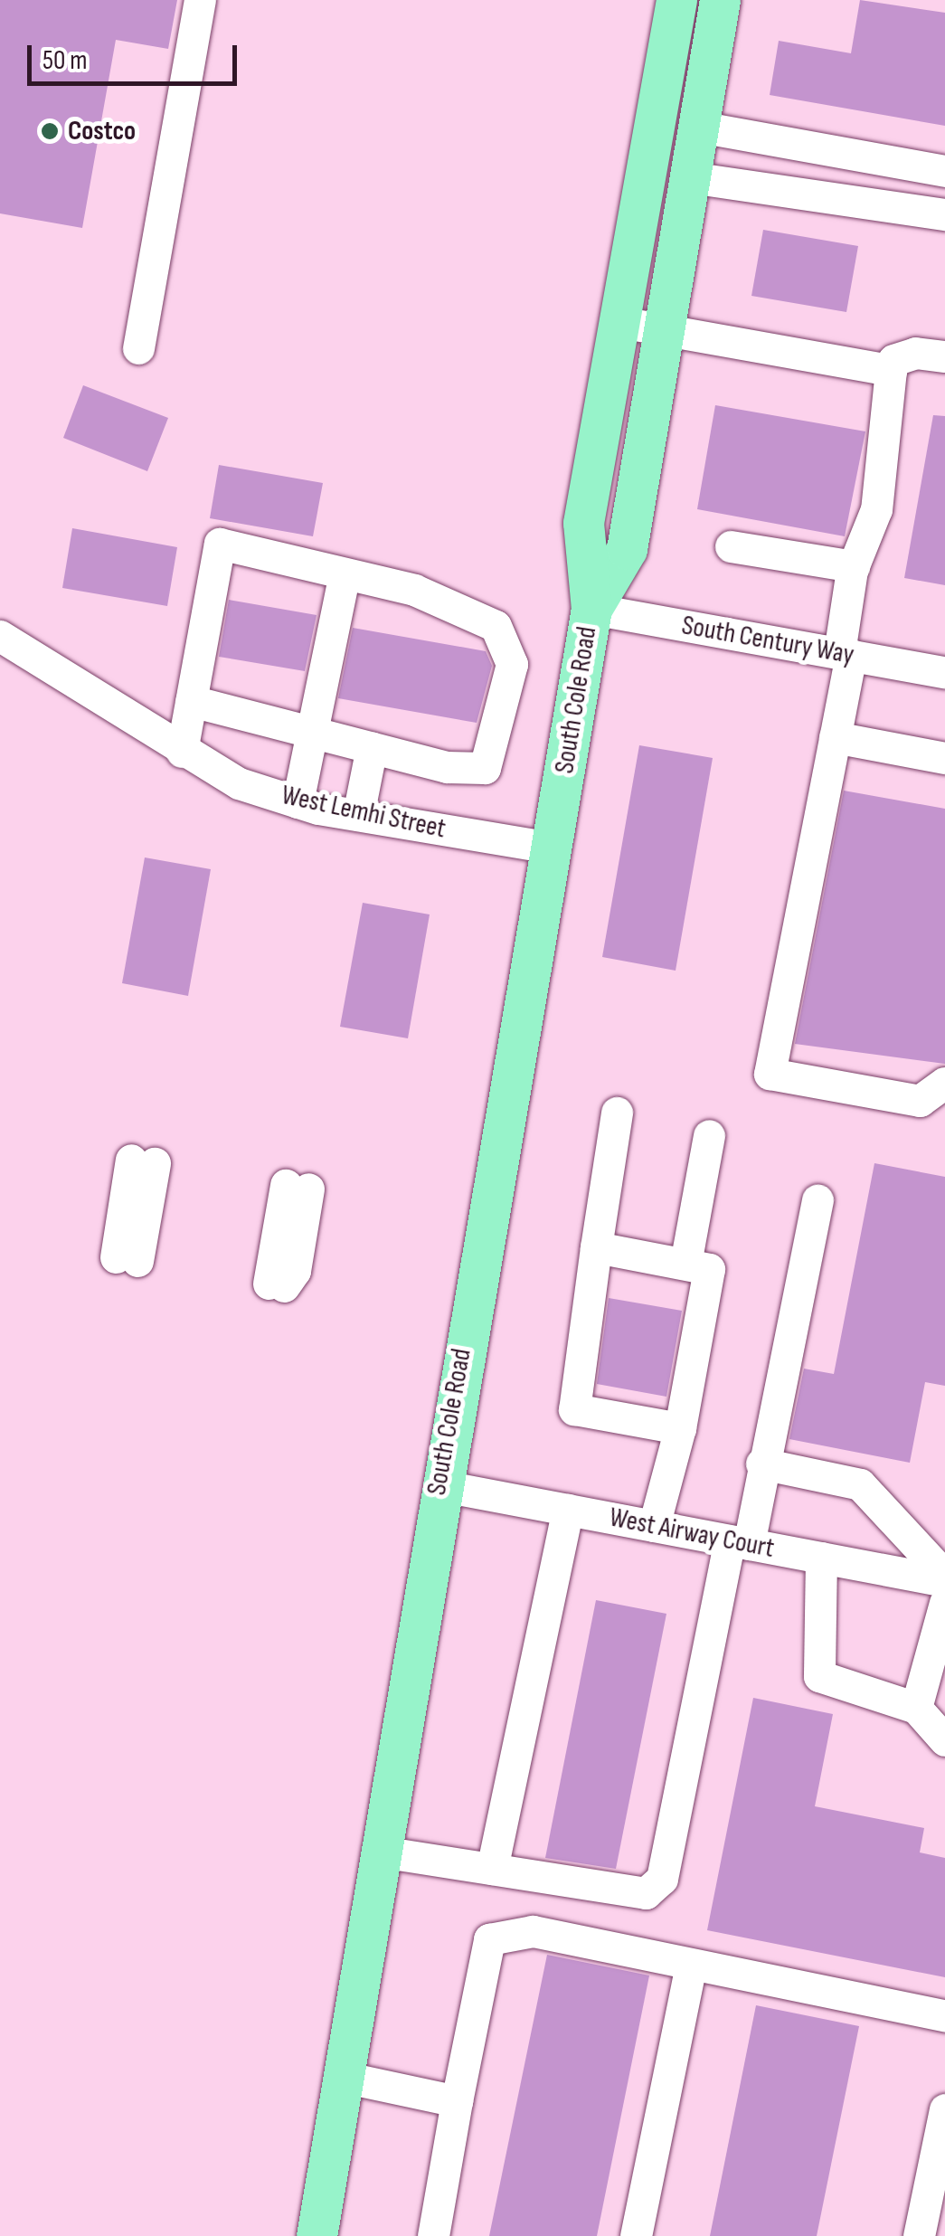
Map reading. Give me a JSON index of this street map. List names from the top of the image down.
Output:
{
  "streets": {
    "main road": ["South Cole Road"],
    "street": ["South Century Way", "West Lemhi Street", "West Airway Court"]
  },
  "crossings": [
    ["South Century Way", "South Cole Road"],
    ["South Cole Road", "West Lemhi Street"],
    ["South Cole Road", "West Airway Court"]
  ],
  "places": ["Costco"],
  "scale_bar": "50 m"
}
